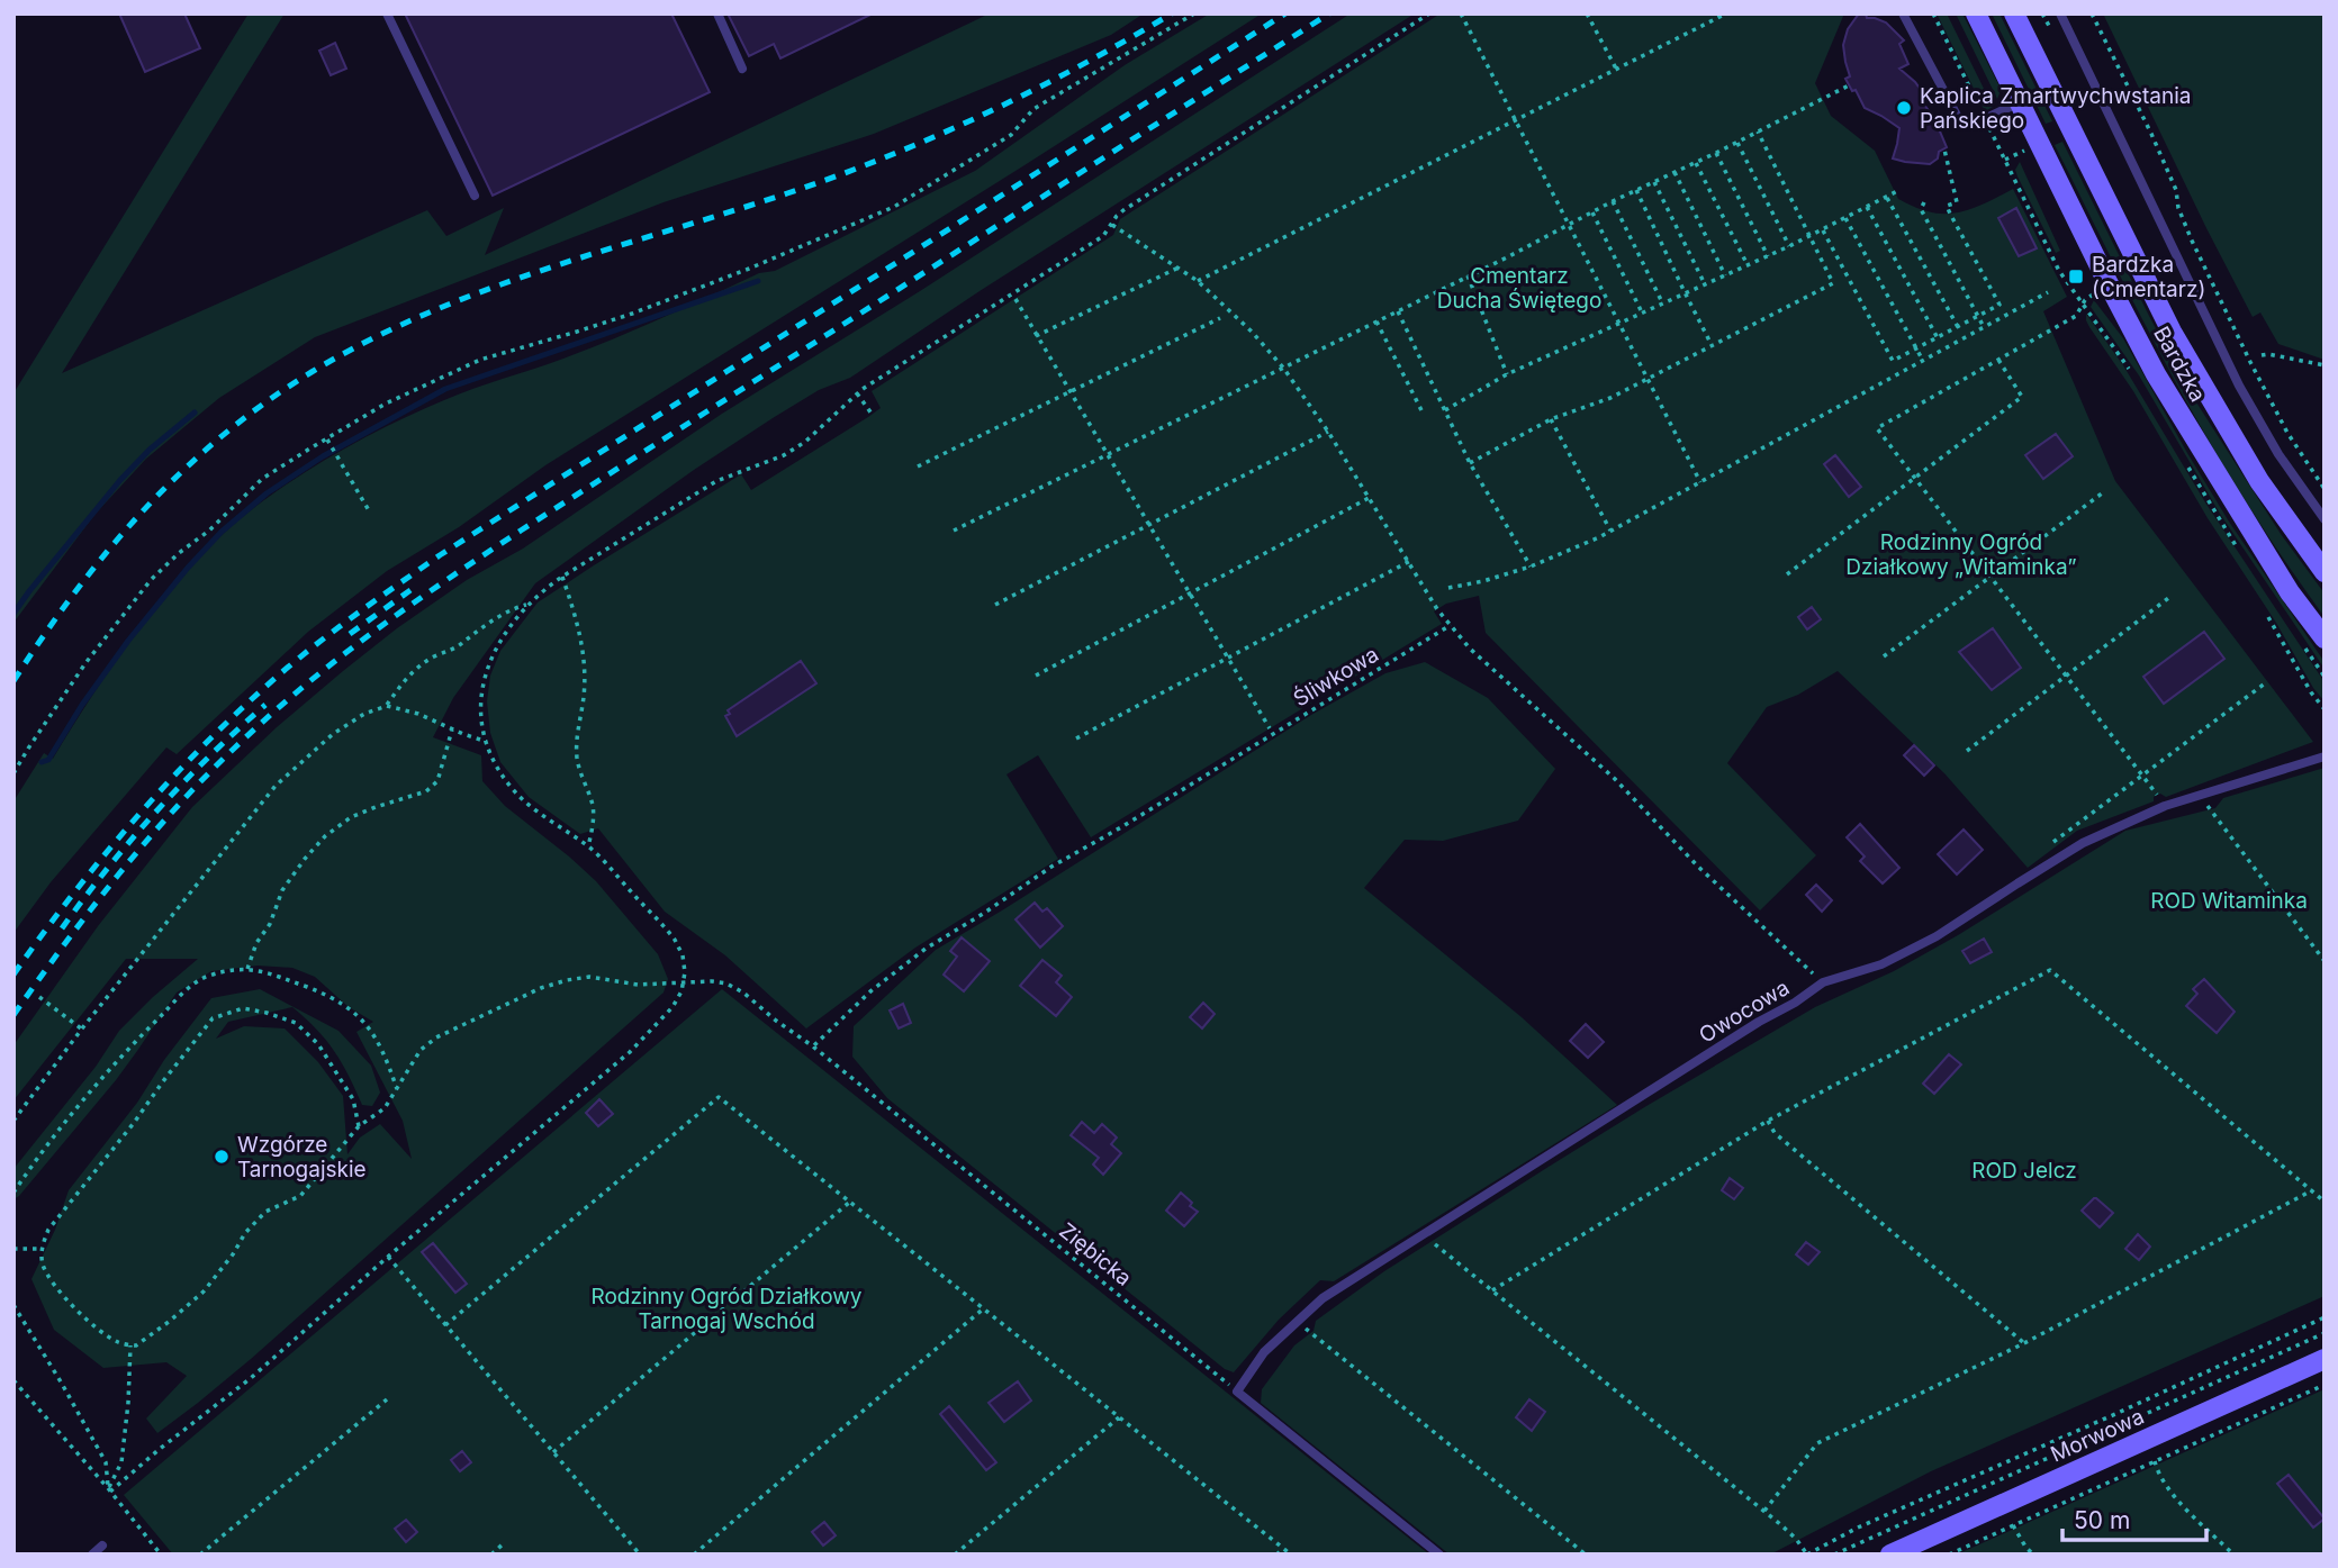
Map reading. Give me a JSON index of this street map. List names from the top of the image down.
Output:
{
  "streets": {
    "main road": ["Bardzka", "Morwowa"],
    "lane": ["Owocowa"],
    "path": ["Śliwkowa", "Ziębicka"]
  },
  "crossings": [
    ["Śliwkowa", "Ziębicka"],
    ["Owocowa", "Ziębicka"]
  ],
  "parks": [
    "Cmentarz Ducha Świętego",
    "Rodzinny Ogród Działkowy „Witaminka”",
    "ROD Witaminka",
    "ROD Jelcz",
    "Rodzinny Ogród Działkowy Tarnogaj Wschód"
  ],
  "places": {
    "other": ["Kaplica Zmartwychwstania Pańskiego", "Wzgórze Tarnogajskie"],
    "transit": ["Bardzka (Cmentarz)"]
  },
  "scale_bar": "50 m"
}
